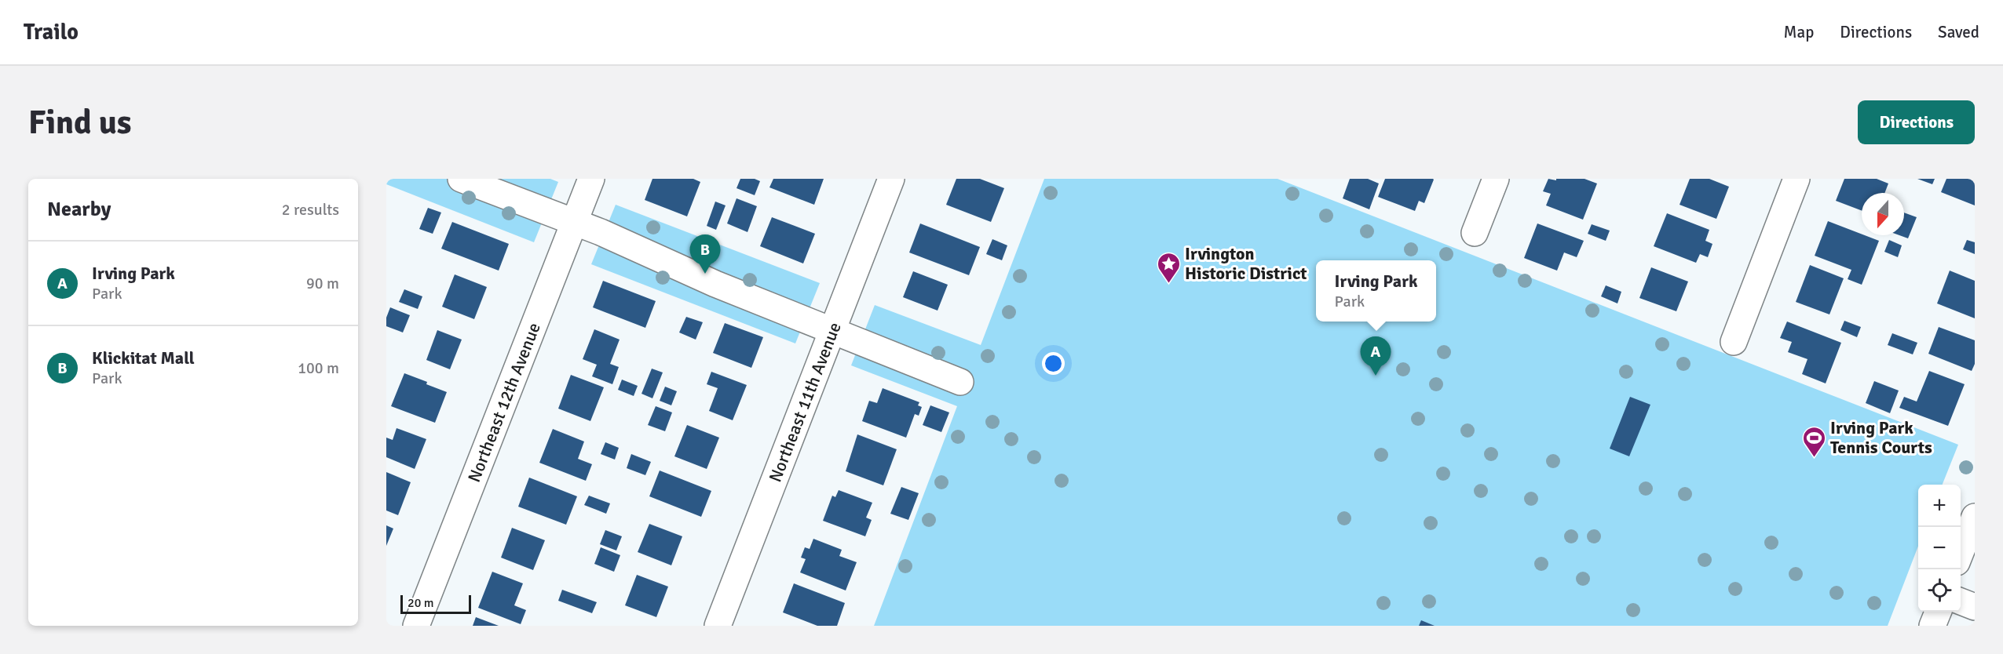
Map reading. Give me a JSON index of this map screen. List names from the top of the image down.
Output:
{
  "streets": {
    "street": ["Northeast 12th Avenue", "Northeast 11th Avenue"]
  },
  "places": {
    "place": ["Irvington Historic District"],
    "sports": ["Irving Park Tennis Courts"]
  },
  "scale_bar": "20 m",
  "north": "bottom",
  "page": {
    "header": "Trailo",
    "nav": ["Map", "Directions", "Saved"],
    "buttons": "Directions",
    "title": "Find us",
    "heading": ["Nearby", "2 results"],
    "pins": ["B", "A"],
    "list": [
      {
        "mark": "A",
        "name": "Irving Park",
        "note": "Park",
        "value": "90 m"
      },
      {
        "mark": "B",
        "name": "Klickitat Mall",
        "note": "Park",
        "value": "100 m"
      }
    ],
    "popup": ["Irving Park", "Park"],
    "map_buttons": ["+", "−"],
    "scale": "20 m"
  }
}
